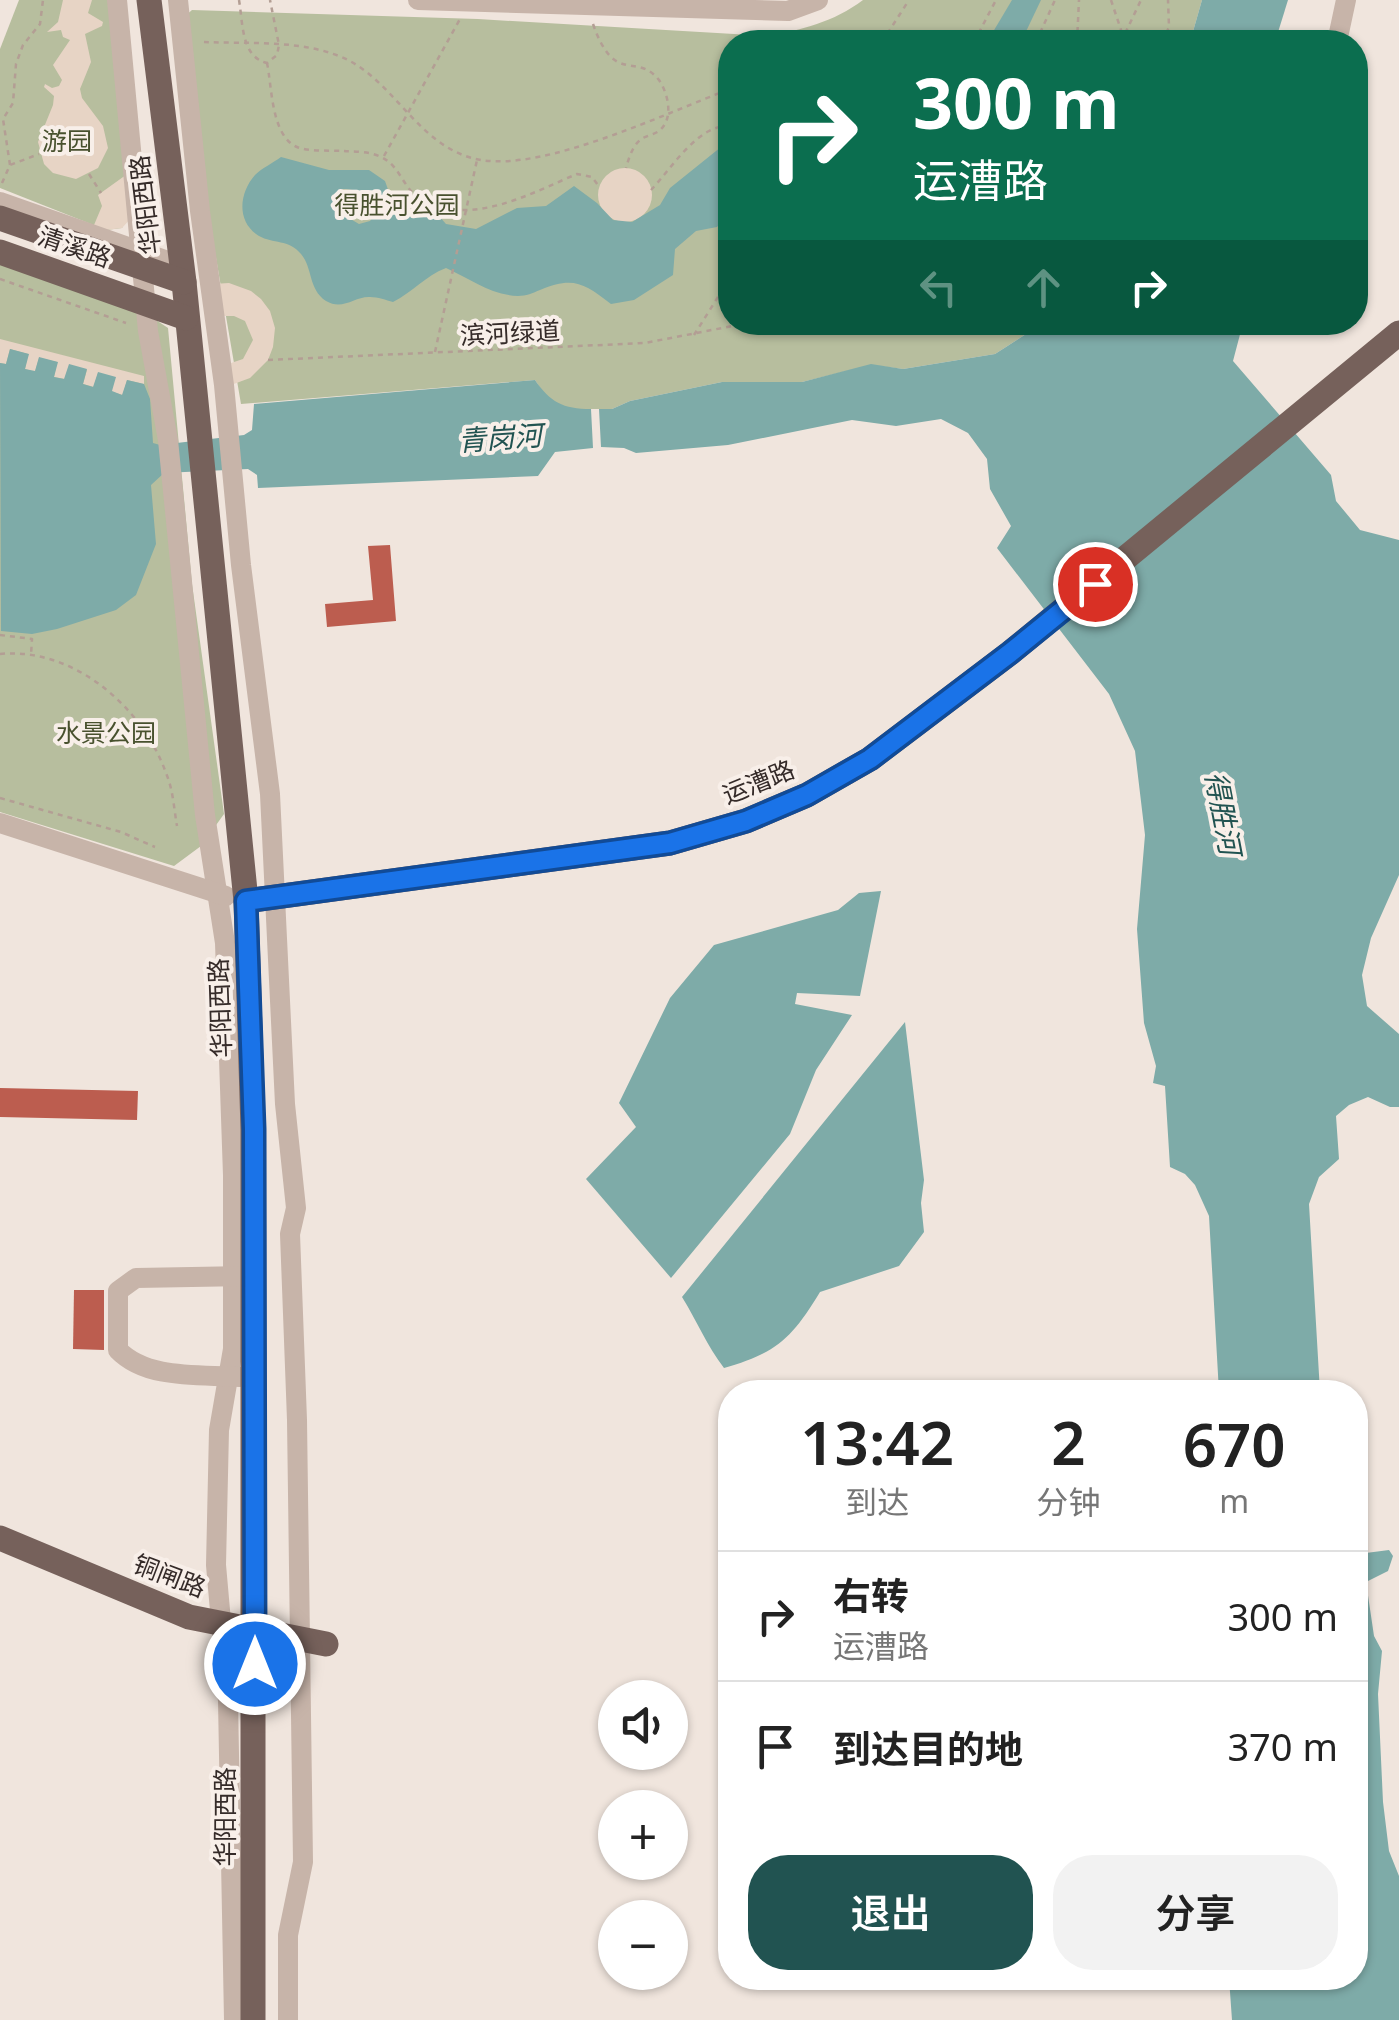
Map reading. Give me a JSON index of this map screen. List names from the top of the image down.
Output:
{
  "streets": {
    "main road": [
      "华阳西路",
      "清溪路",
      "运漕路",
      "铜闸路"
    ],
    "path": ["滨河绿道"]
  },
  "crossings": [
    ["华阳西路", "清溪路"],
    ["华阳西路", "运漕路"],
    ["华阳西路", "铜闸路"]
  ],
  "water": ["青岗河", "得胜河"],
  "parks": ["游园", "得胜河公园", "水景公园"],
  "page": {
    "turn": ["300 m", "运漕路"],
    "eta": [
      "13:42",
      "到达",
      "2",
      "分钟",
      "670",
      "m"
    ],
    "list": [
      {
        "name": "右转",
        "note": "运漕路",
        "value": "300 m"
      },
      {
        "name": "到达目的地",
        "value": "370 m"
      }
    ],
    "map_buttons": ["+", "−"],
    "buttons": ["退出", "分享"]
  }
}
